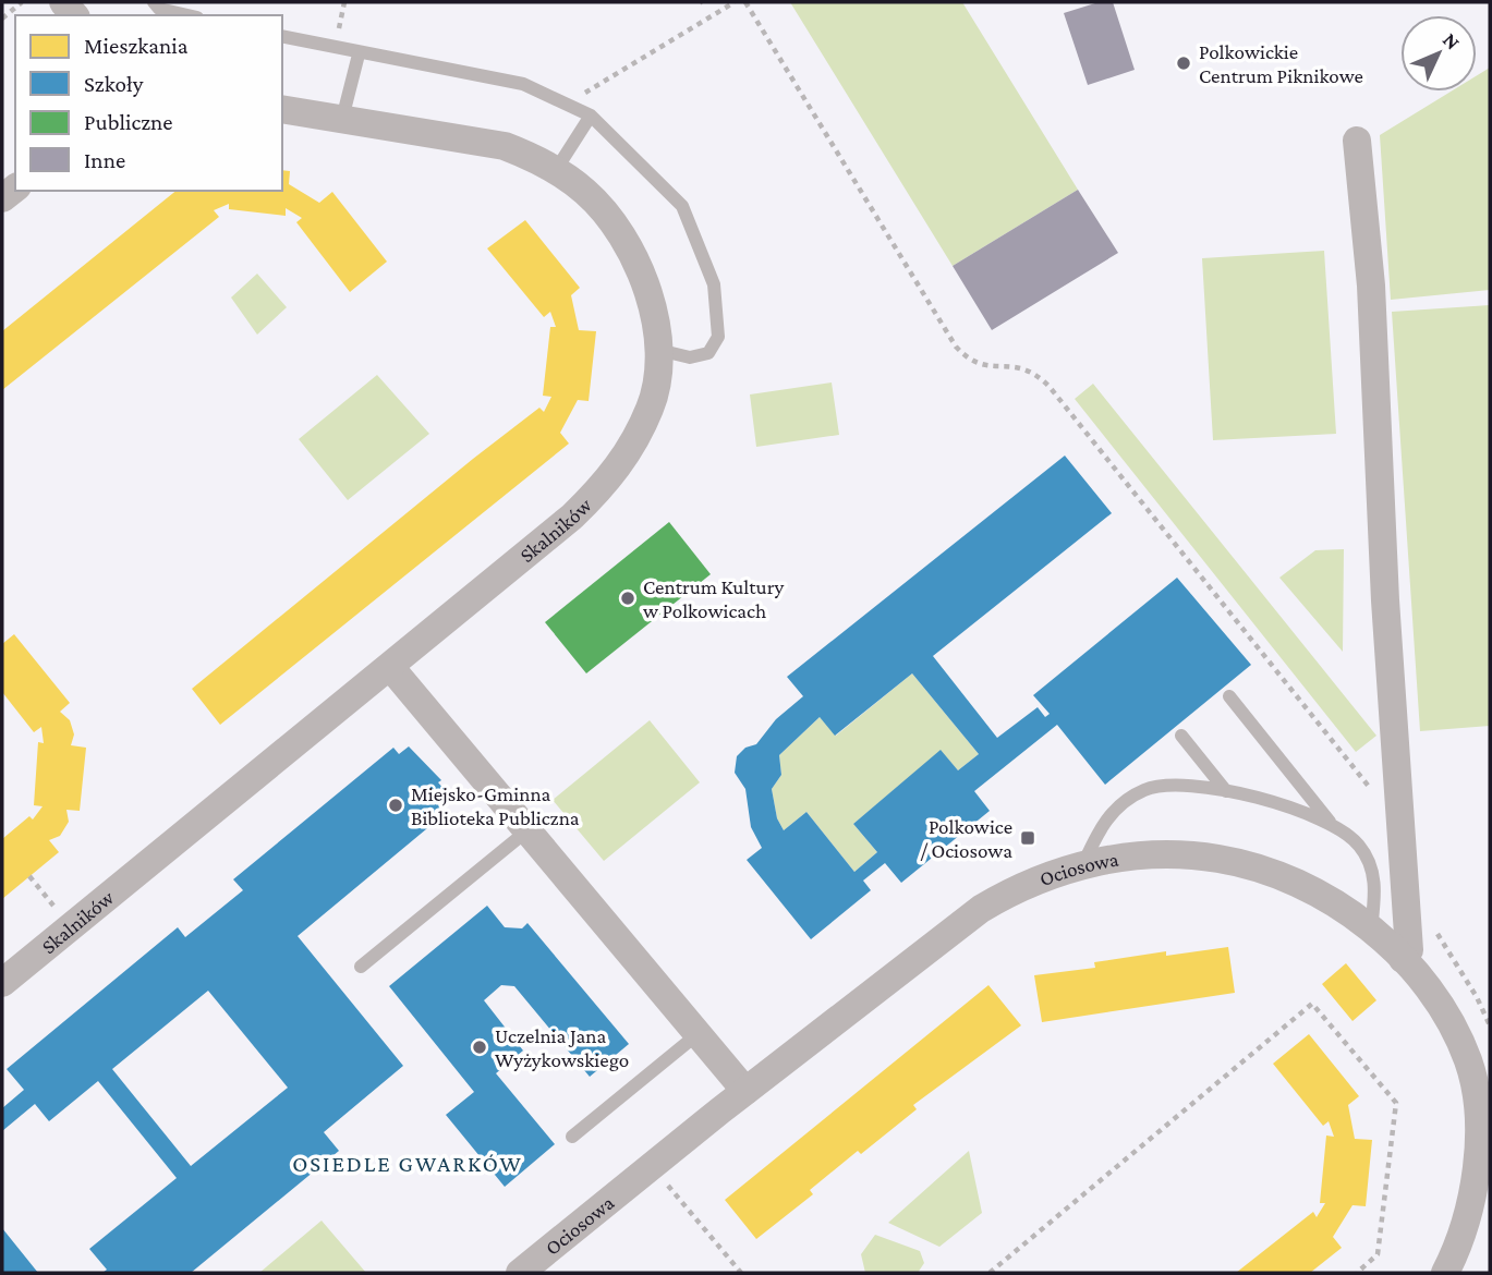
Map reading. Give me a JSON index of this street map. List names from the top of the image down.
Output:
{
  "streets": {
    "street": ["Skalników", "Ociosowa"]
  },
  "districts": ["OSIEDLE GWARKÓW"],
  "places": {
    "other": [
      "Polkowickie Centrum Piknikowe",
      "Centrum Kultury w Polkowicach",
      "Miejsko-Gminna Biblioteka Publiczna",
      "Uczelnia Jana Wyżykowskiego"
    ],
    "transit": ["Polkowice / Ociosowa"]
  },
  "legend": [
    "Mieszkania",
    "Szkoły",
    "Publiczne",
    "Inne"
  ],
  "north": "top right"
}
